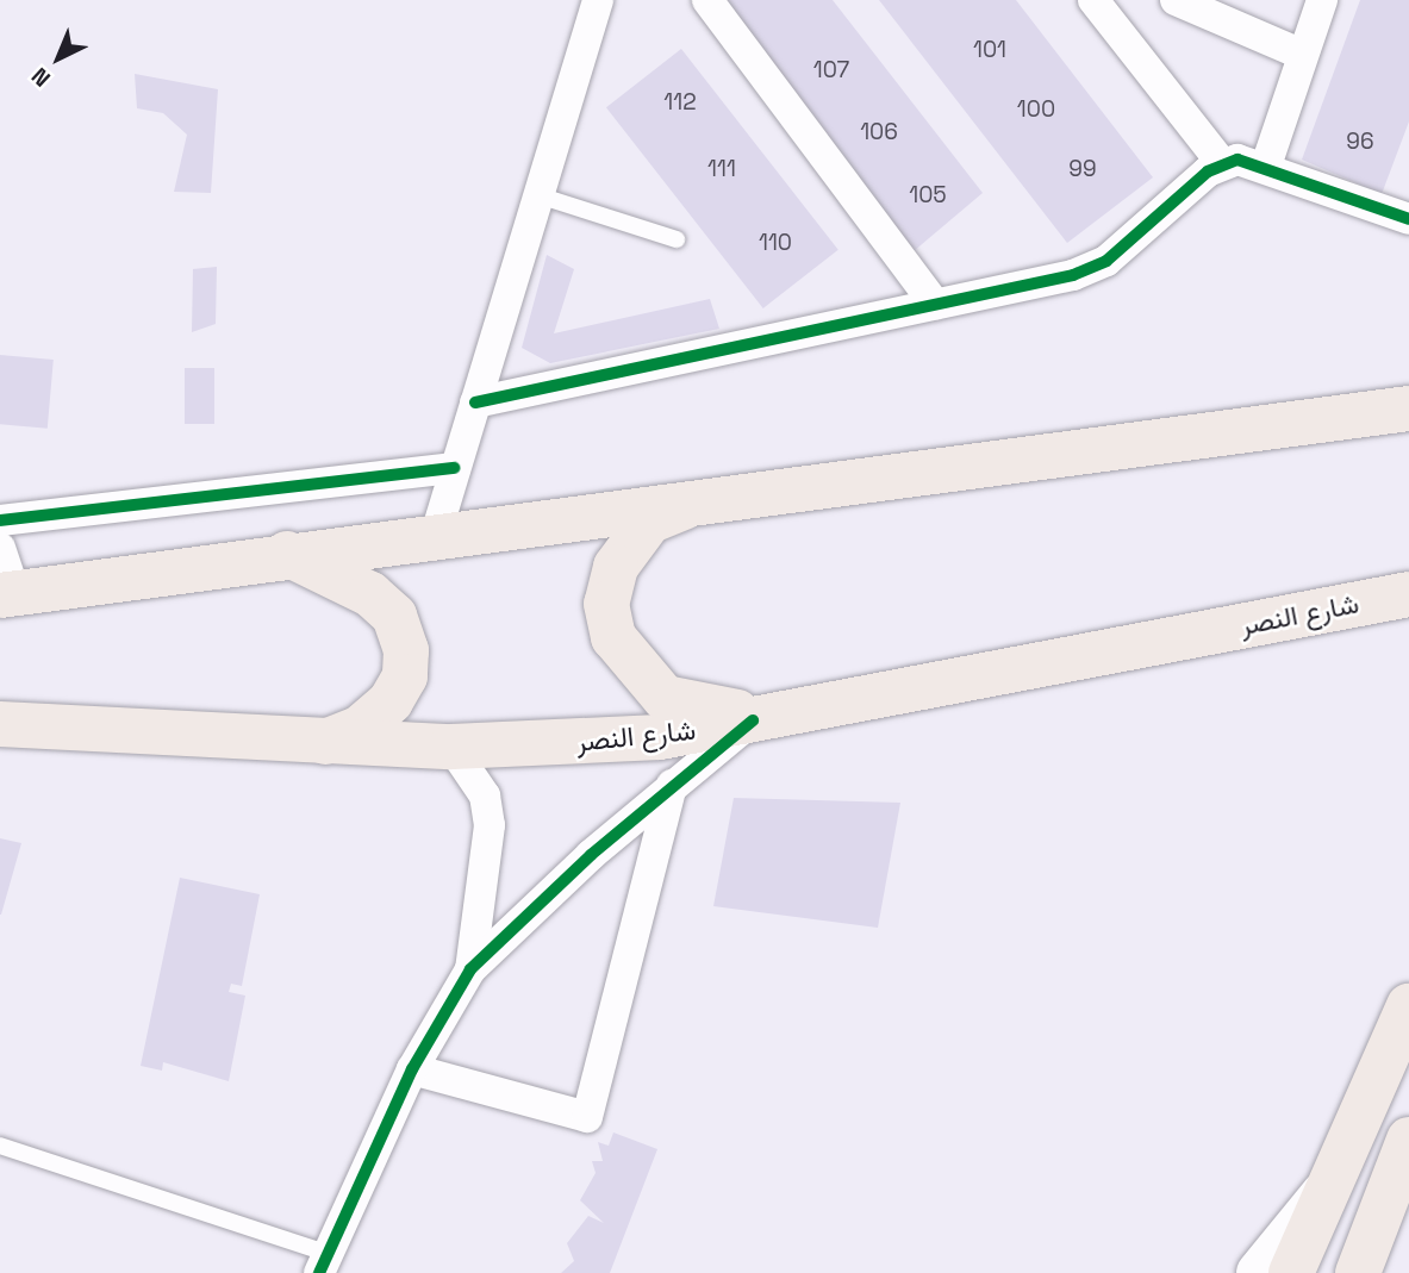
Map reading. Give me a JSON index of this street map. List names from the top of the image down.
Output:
{
  "streets": {
    "main road": ["شارع النصر"]
  },
  "house_numbers": [
    "101",
    "107",
    "112",
    "100",
    "106",
    "96",
    "111",
    "99",
    "105",
    "110"
  ],
  "north": "bottom left"
}
